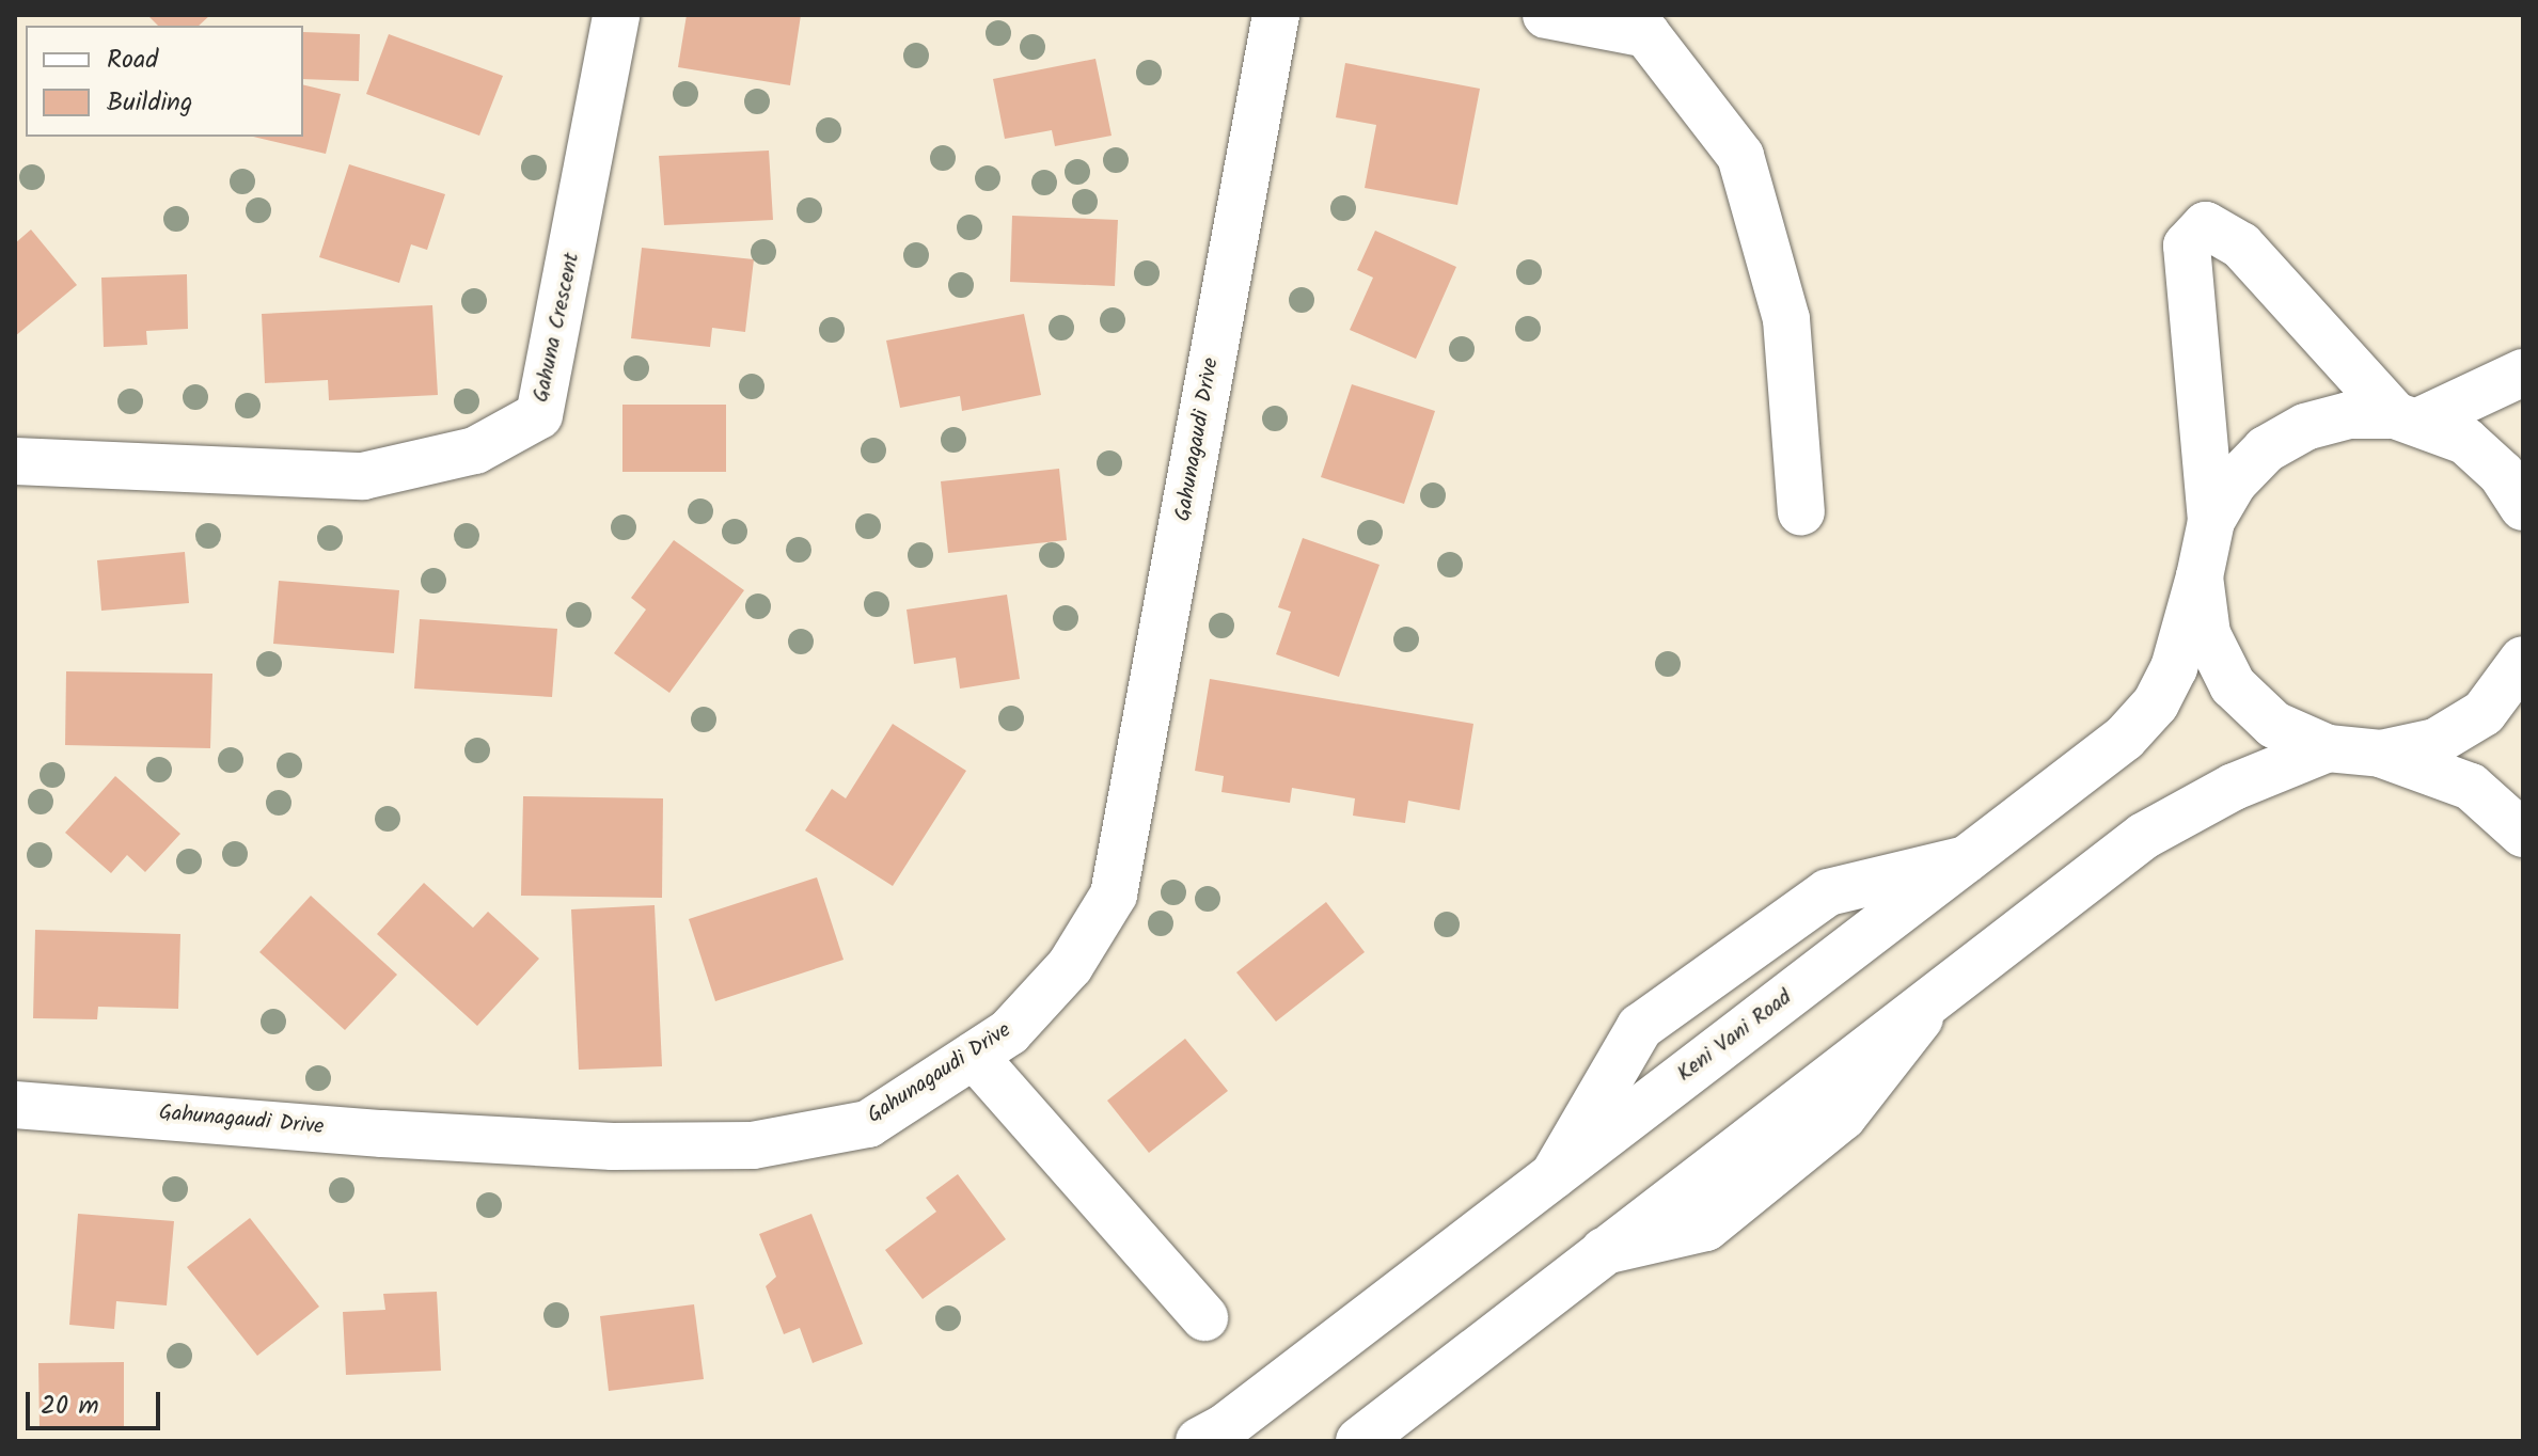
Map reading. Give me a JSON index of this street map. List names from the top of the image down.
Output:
{
  "streets": {
    "street": ["Gahuna Crescent", "Gahunagaudi Drive", "Keni Vani Road"]
  },
  "legend": ["Road", "Building"],
  "scale_bar": "20 m"
}
